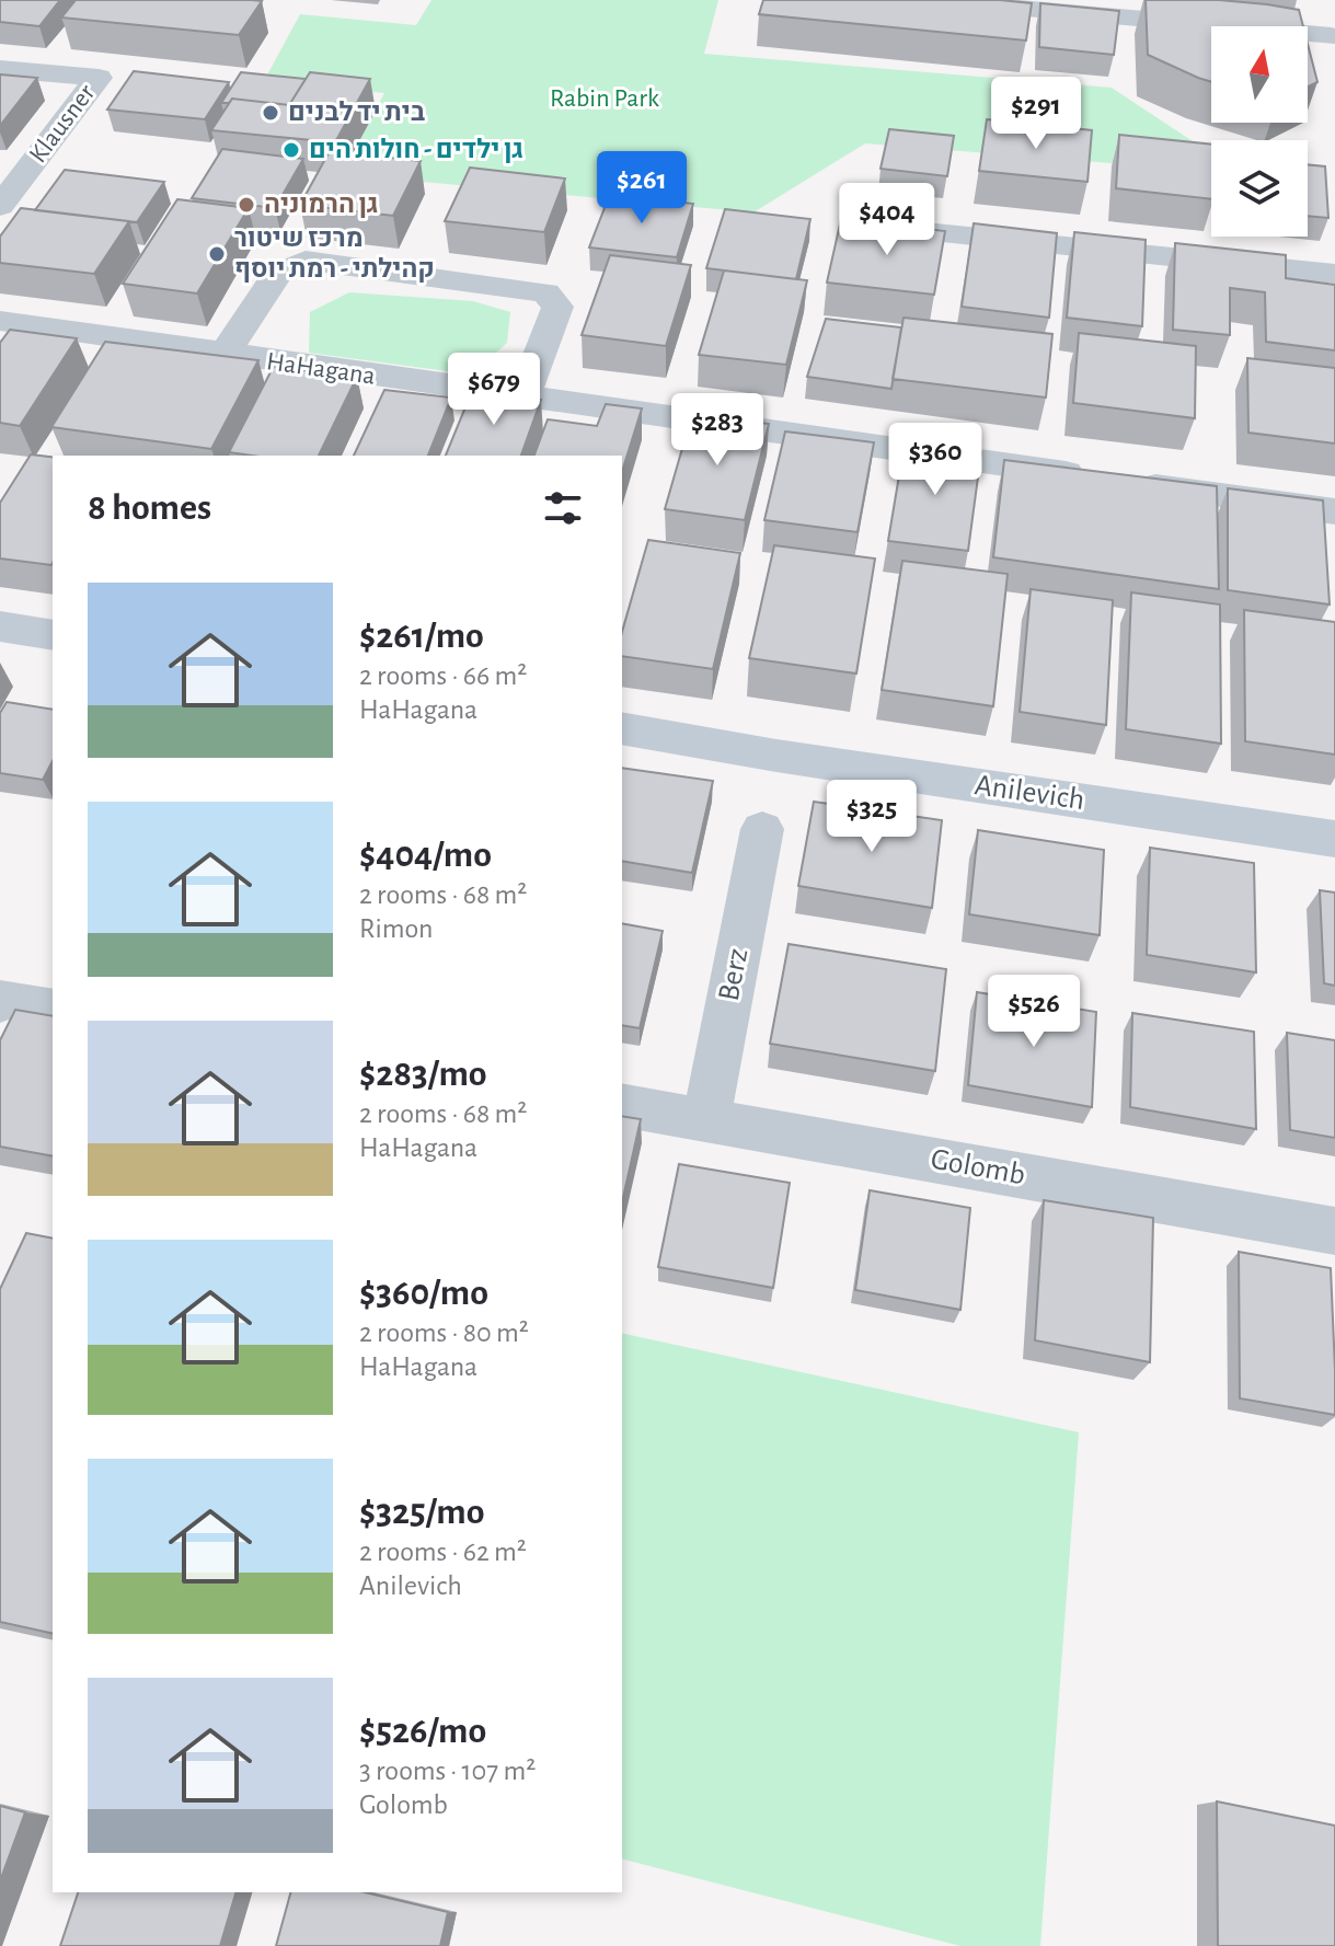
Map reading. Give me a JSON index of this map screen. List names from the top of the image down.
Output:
{
  "streets": {
    "street": [
      "Klausner",
      "HaHagana",
      "Anilevich",
      "Berz",
      "Golomb"
    ]
  },
  "crossings": [
    ["Berz", "Golomb"]
  ],
  "parks": ["Rabin Park"],
  "places": [
    "בית יד לבנים",
    "גן ילדים - חולות הים",
    "גן הרמוניה",
    "מרכז שיטור קהילתי - רמת יוסף"
  ],
  "north": "top",
  "page": {
    "price": [
      "$291",
      "$261",
      "$404",
      "$679",
      "$283",
      "$360",
      "$325",
      "$526"
    ],
    "heading": "8 homes",
    "list": [
      {
        "name": "$261/mo",
        "note": "2 rooms · 66 m² · HaHagana"
      },
      {
        "name": "$404/mo",
        "note": "2 rooms · 68 m² · Rimon"
      },
      {
        "name": "$283/mo",
        "note": "2 rooms · 68 m² · HaHagana"
      },
      {
        "name": "$360/mo",
        "note": "2 rooms · 80 m² · HaHagana"
      },
      {
        "name": "$325/mo",
        "note": "2 rooms · 62 m² · Anilevich"
      },
      {
        "name": "$526/mo",
        "note": "3 rooms · 107 m² · Golomb"
      }
    ]
  }
}
